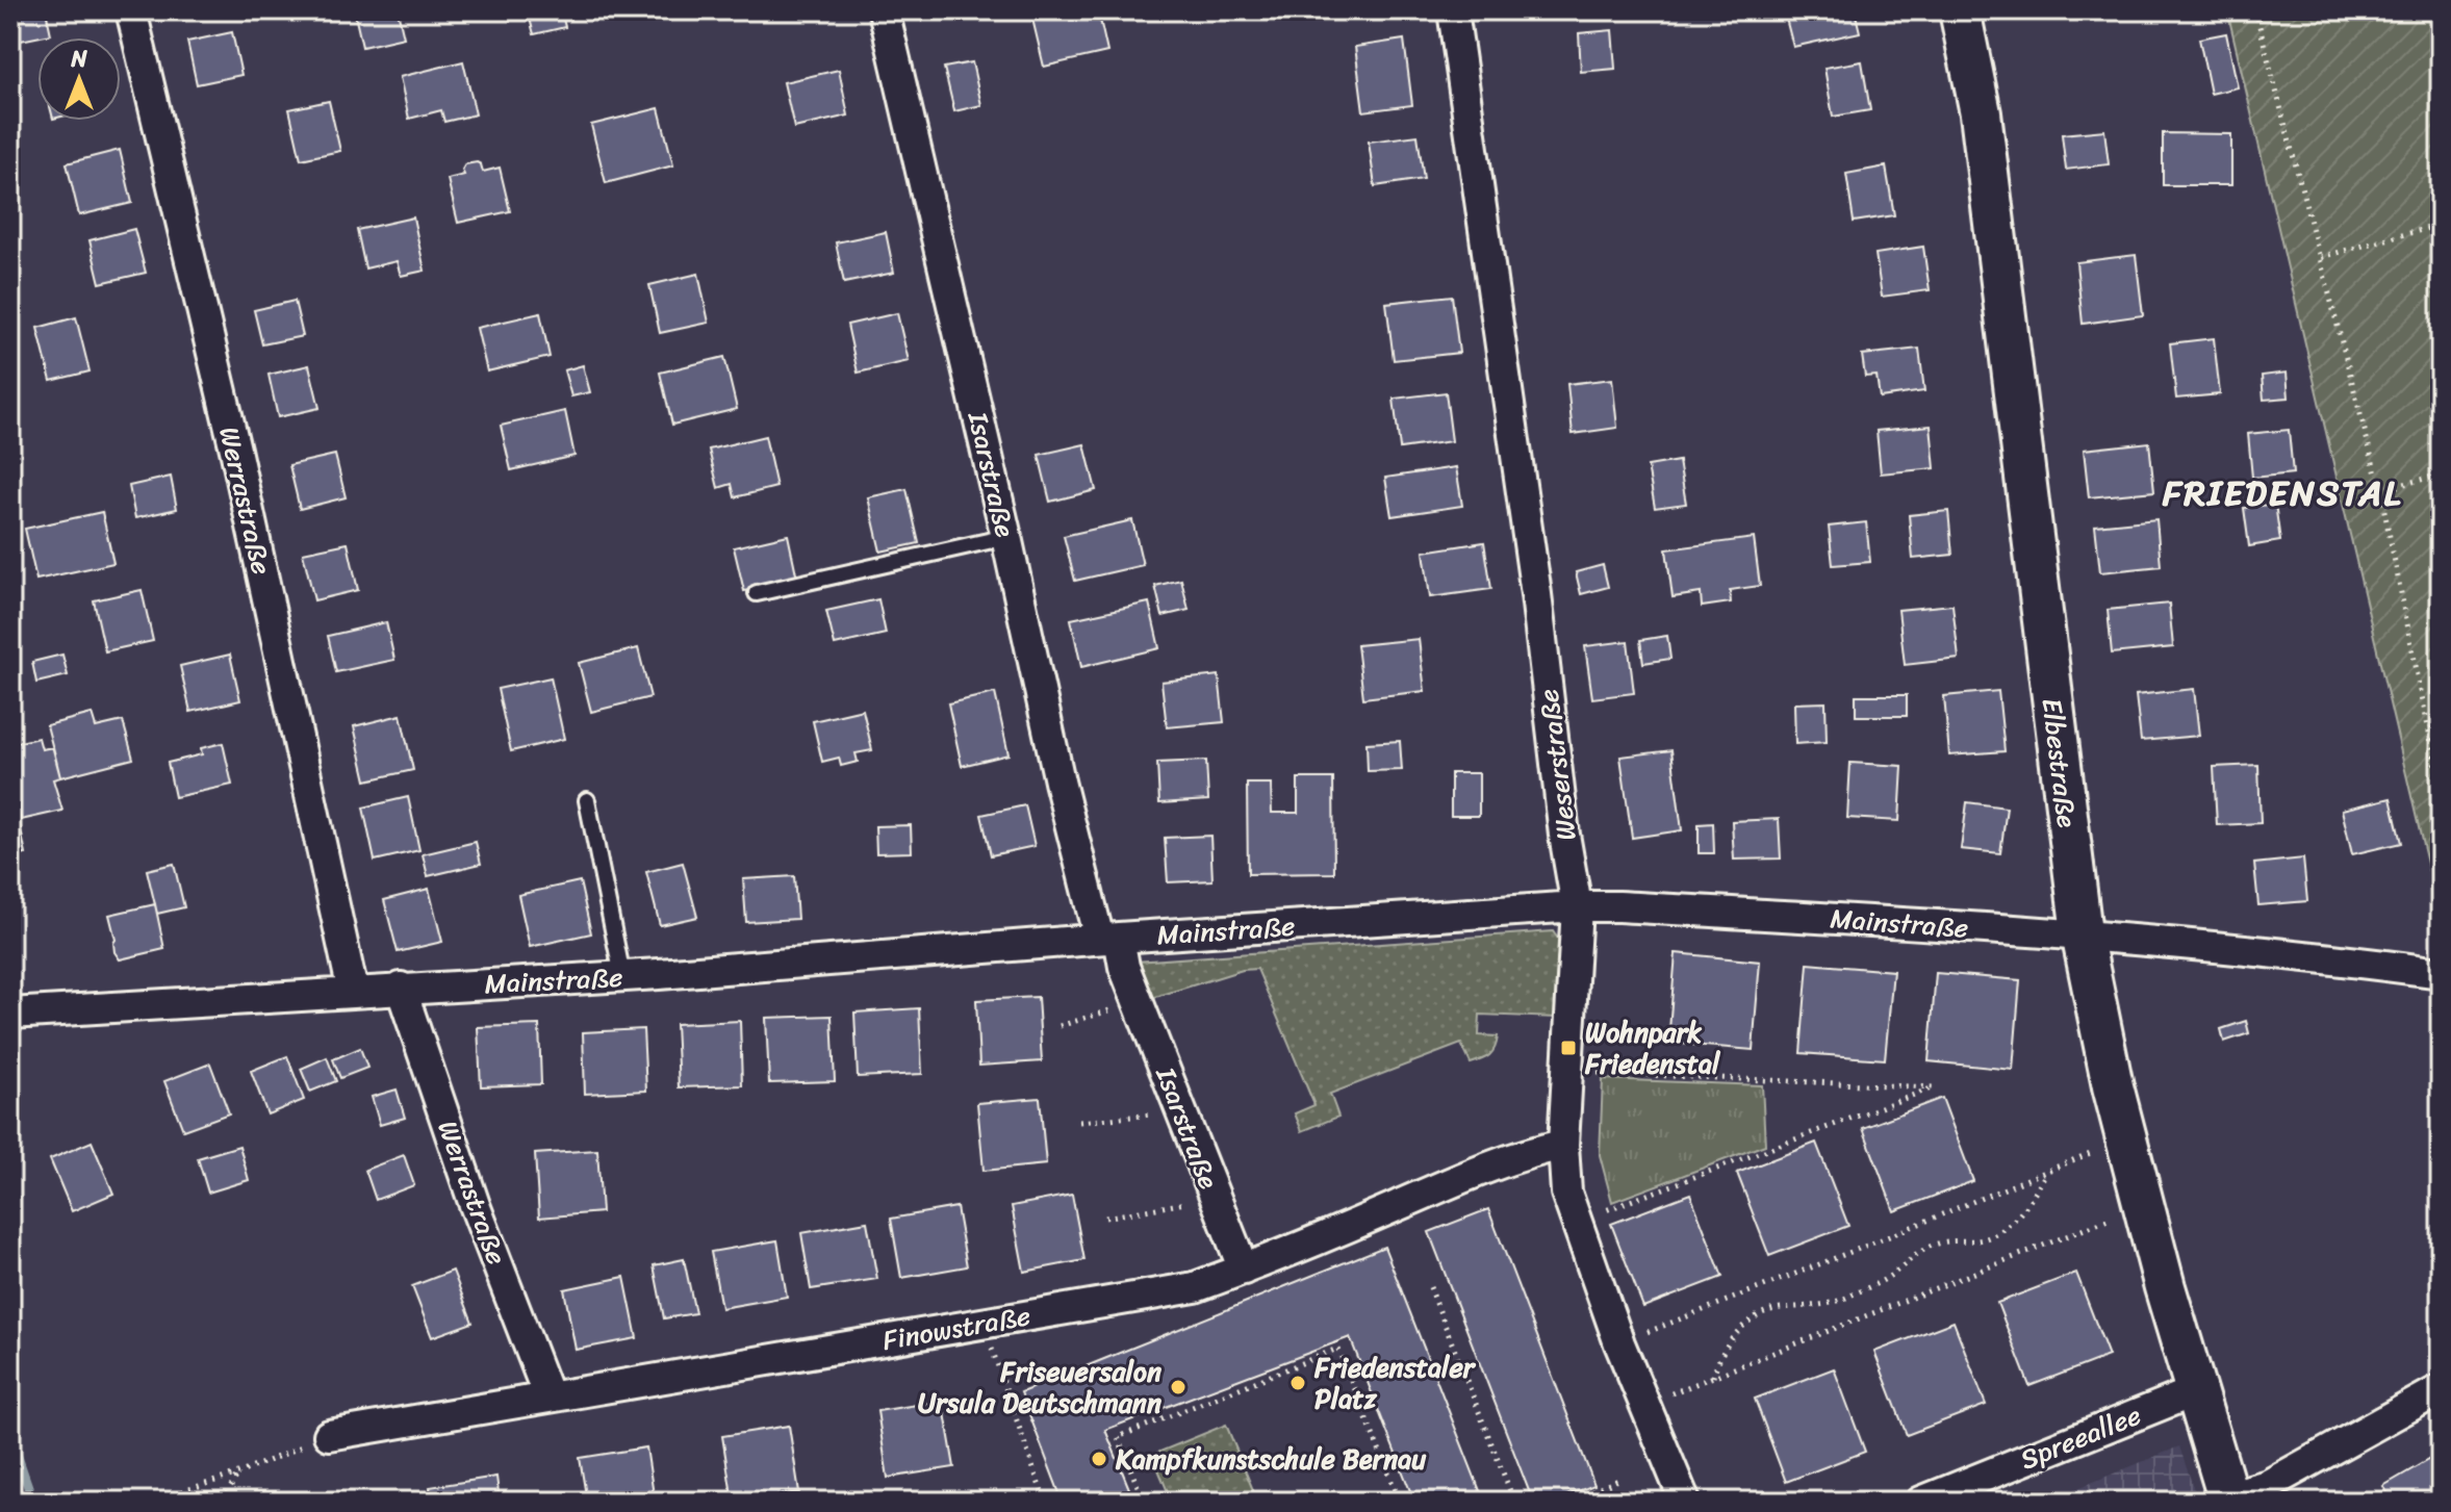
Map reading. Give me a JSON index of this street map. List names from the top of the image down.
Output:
{
  "streets": {
    "street": [
      "Isarstraße",
      "Werrastraße",
      "Elbestraße",
      "Weserstraße",
      "Mainstraße",
      "Finowstraße",
      "Spreeallee"
    ]
  },
  "crossings": [
    ["Isarstraße", "Mainstraße"],
    ["Isarstraße", "Finowstraße"],
    ["Werrastraße", "Mainstraße"],
    ["Werrastraße", "Finowstraße"],
    ["Elbestraße", "Mainstraße"],
    ["Elbestraße", "Spreeallee"],
    ["Weserstraße", "Mainstraße"],
    ["Weserstraße", "Finowstraße"]
  ],
  "districts": ["FRIEDENSTAL"],
  "places": {
    "transit": ["Wohnpark Friedenstal"],
    "other": ["Friedenstaler Platz", "Friseuersalon Ursula Deutschmann", "Kampfkunstschule Bernau"]
  },
  "north": "top"
}
